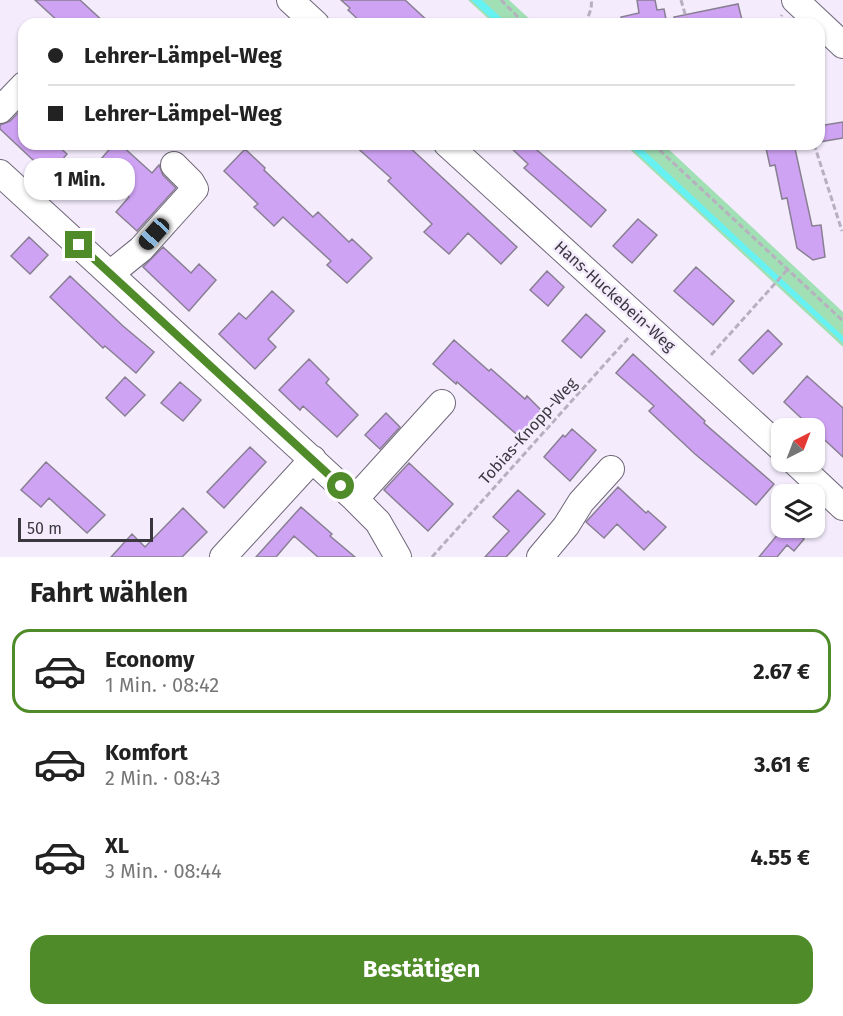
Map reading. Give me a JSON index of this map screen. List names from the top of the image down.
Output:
{
  "streets": {
    "street": ["Hans-Huckebein-Weg"],
    "path": ["Tobias-Knopp-Weg"]
  },
  "crossings": [
    ["Hans-Huckebein-Weg", "Tobias-Knopp-Weg"]
  ],
  "scale_bar": "50 m",
  "north": "top right",
  "page": {
    "banner": ["Lehrer-Lämpel-Weg", "Lehrer-Lämpel-Weg"],
    "bubble": "1 Min.",
    "scale": "50 m",
    "heading": "Fahrt wählen",
    "list": [
      {
        "name": "Economy",
        "note": "1 Min. · 08:42",
        "value": "2.67 €"
      },
      {
        "name": "Komfort",
        "note": "2 Min. · 08:43",
        "value": "3.61 €"
      },
      {
        "name": "XL",
        "note": "3 Min. · 08:44",
        "value": "4.55 €"
      }
    ],
    "buttons": "Bestätigen"
  }
}
